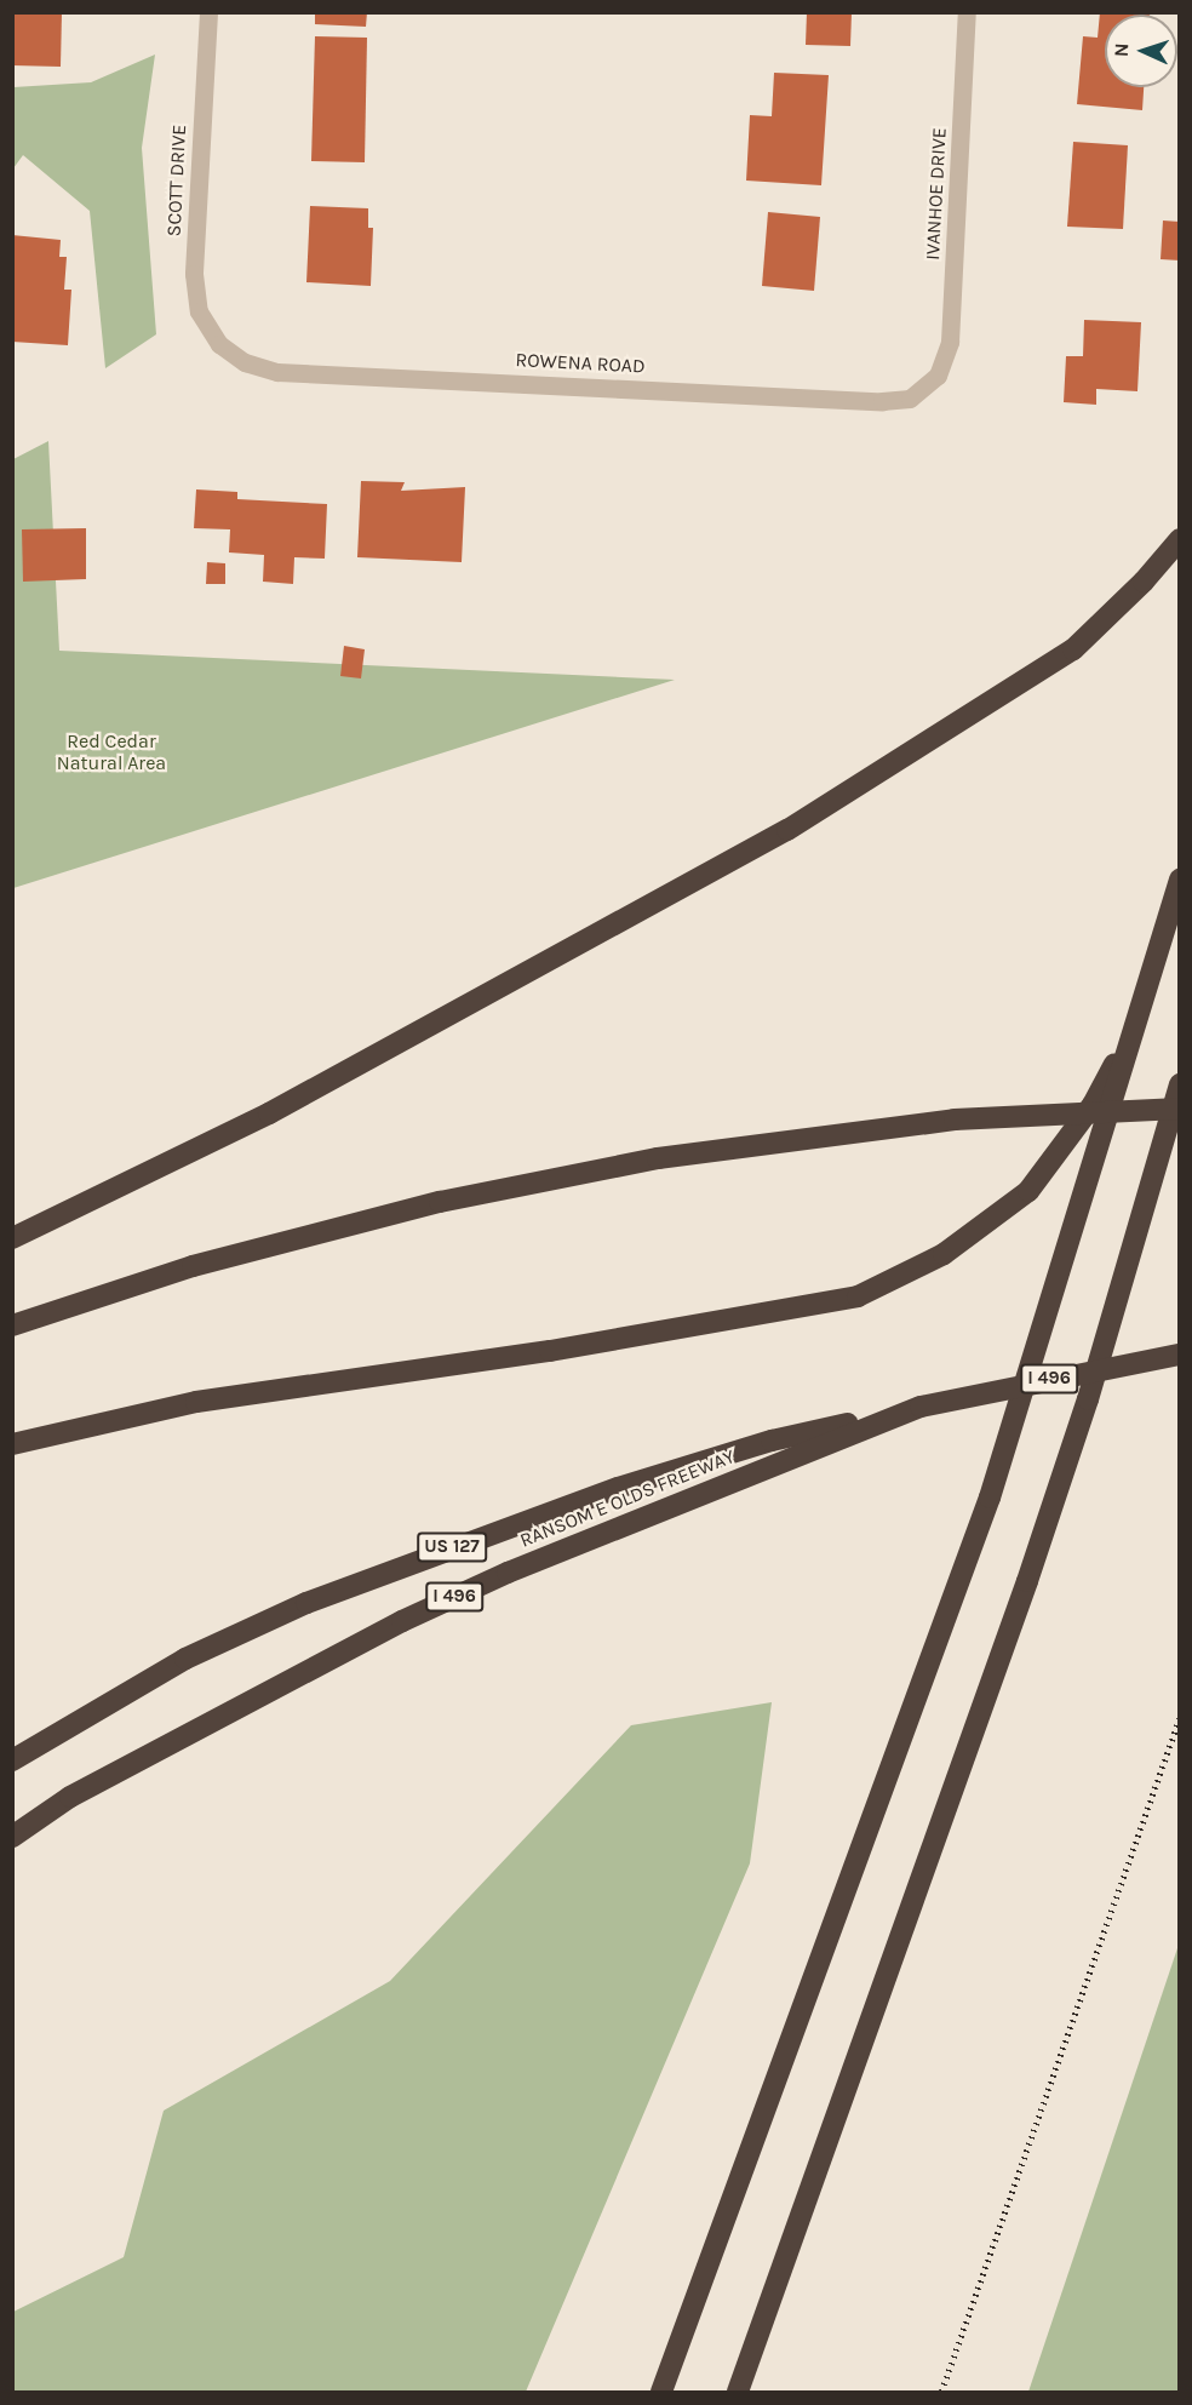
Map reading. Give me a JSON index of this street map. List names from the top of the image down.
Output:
{
  "streets": {
    "highway": ["I 496", "RANSOM E OLDS FREEWAY", "US 127"],
    "street": ["SCOTT DRIVE", "IVANHOE DRIVE", "ROWENA ROAD"]
  },
  "crossings": [
    ["SCOTT DRIVE", "ROWENA ROAD"],
    ["IVANHOE DRIVE", "ROWENA ROAD"],
    ["RANSOM E OLDS FREEWAY", "US 127"]
  ],
  "parks": ["Red Cedar Natural Area"],
  "north": "left"
}
